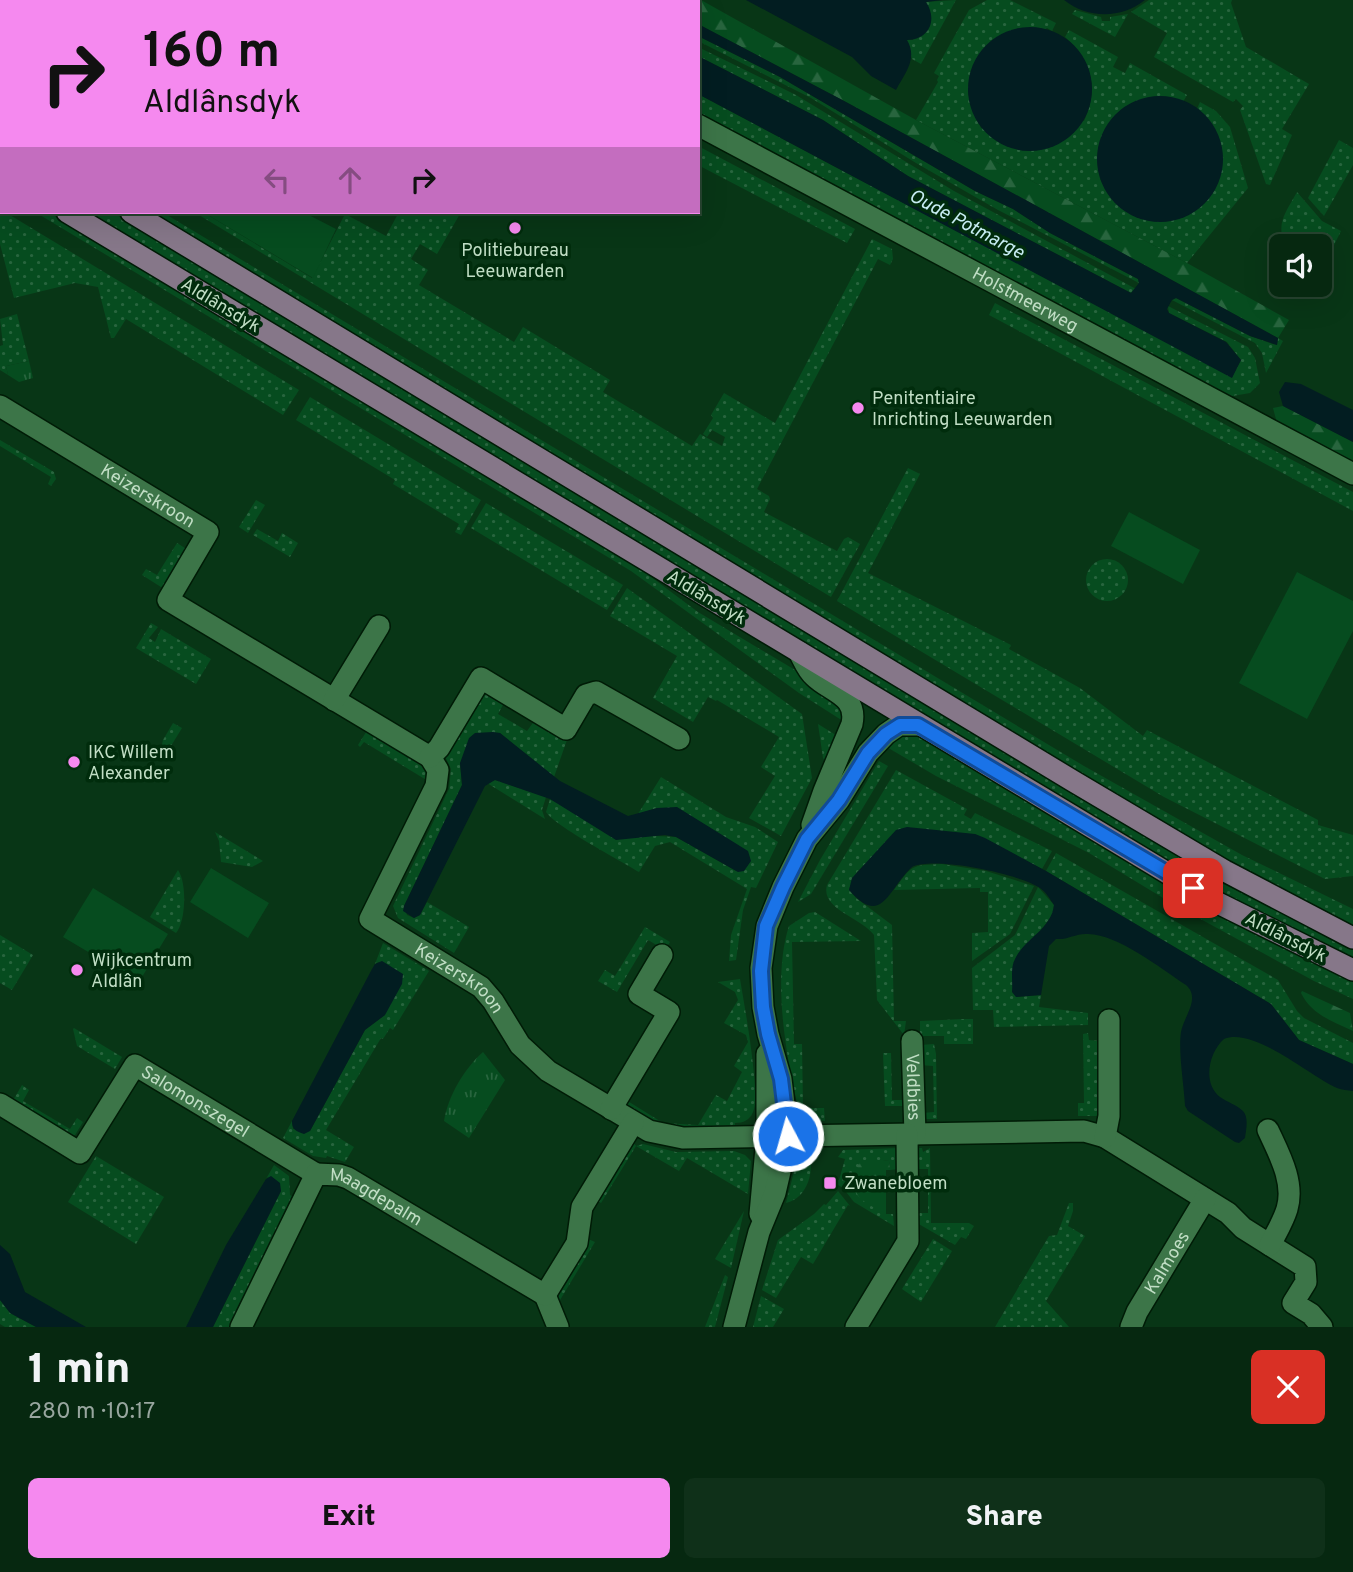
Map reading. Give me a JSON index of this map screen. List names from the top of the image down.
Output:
{
  "streets": {
    "main road": ["Aldlânsdyk"],
    "street": [
      "Holstmeerweg",
      "Keizerskroon",
      "Veldbies",
      "Salomonszegel",
      "Maagdepalm",
      "Kalmoes"
    ]
  },
  "crossings": [
    ["Salomonszegel", "Maagdepalm"]
  ],
  "water": ["Oude Potmarge"],
  "places": {
    "other": [
      "Politiebureau Leeuwarden",
      "Penitentiaire Inrichting Leeuwarden",
      "IKC Willem Alexander",
      "Wijkcentrum Aldlân"
    ],
    "transit": ["Zwanebloem"]
  },
  "page": {
    "turn": ["160 m", "Aldlânsdyk"],
    "heading": ["1 min", "280 m · 10:17"],
    "buttons": ["Exit", "Share"]
  }
}
